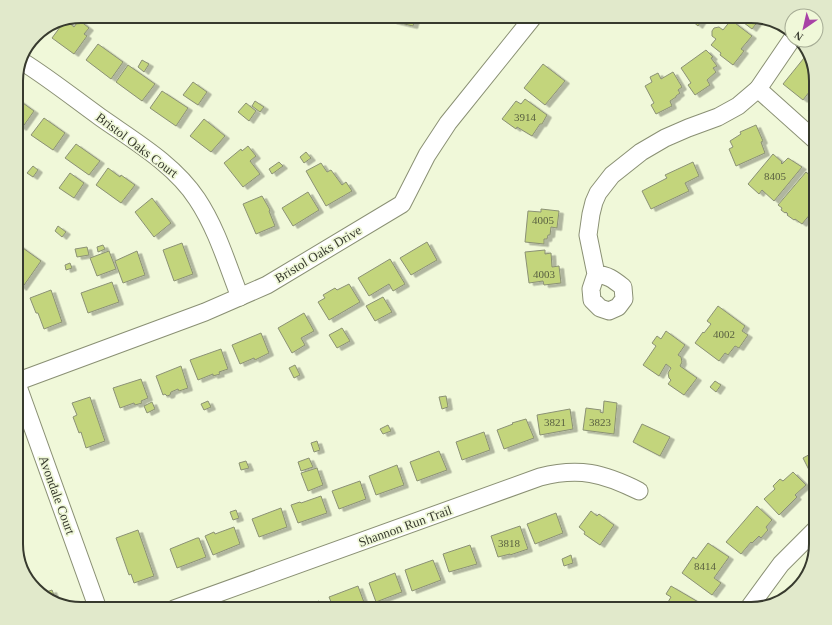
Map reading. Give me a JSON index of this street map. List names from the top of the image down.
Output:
{
  "streets": {
    "street": [
      "Bristol Oaks Court",
      "Bristol Oaks Drive",
      "Avondale Court",
      "Shannon Run Trail"
    ]
  },
  "crossings": [
    ["Bristol Oaks Court", "Bristol Oaks Drive"]
  ],
  "house_numbers": [
    "3914",
    "8405",
    "4005",
    "4003",
    "4002",
    "3821",
    "3823",
    "3818",
    "8414"
  ],
  "north": "bottom left"
}
